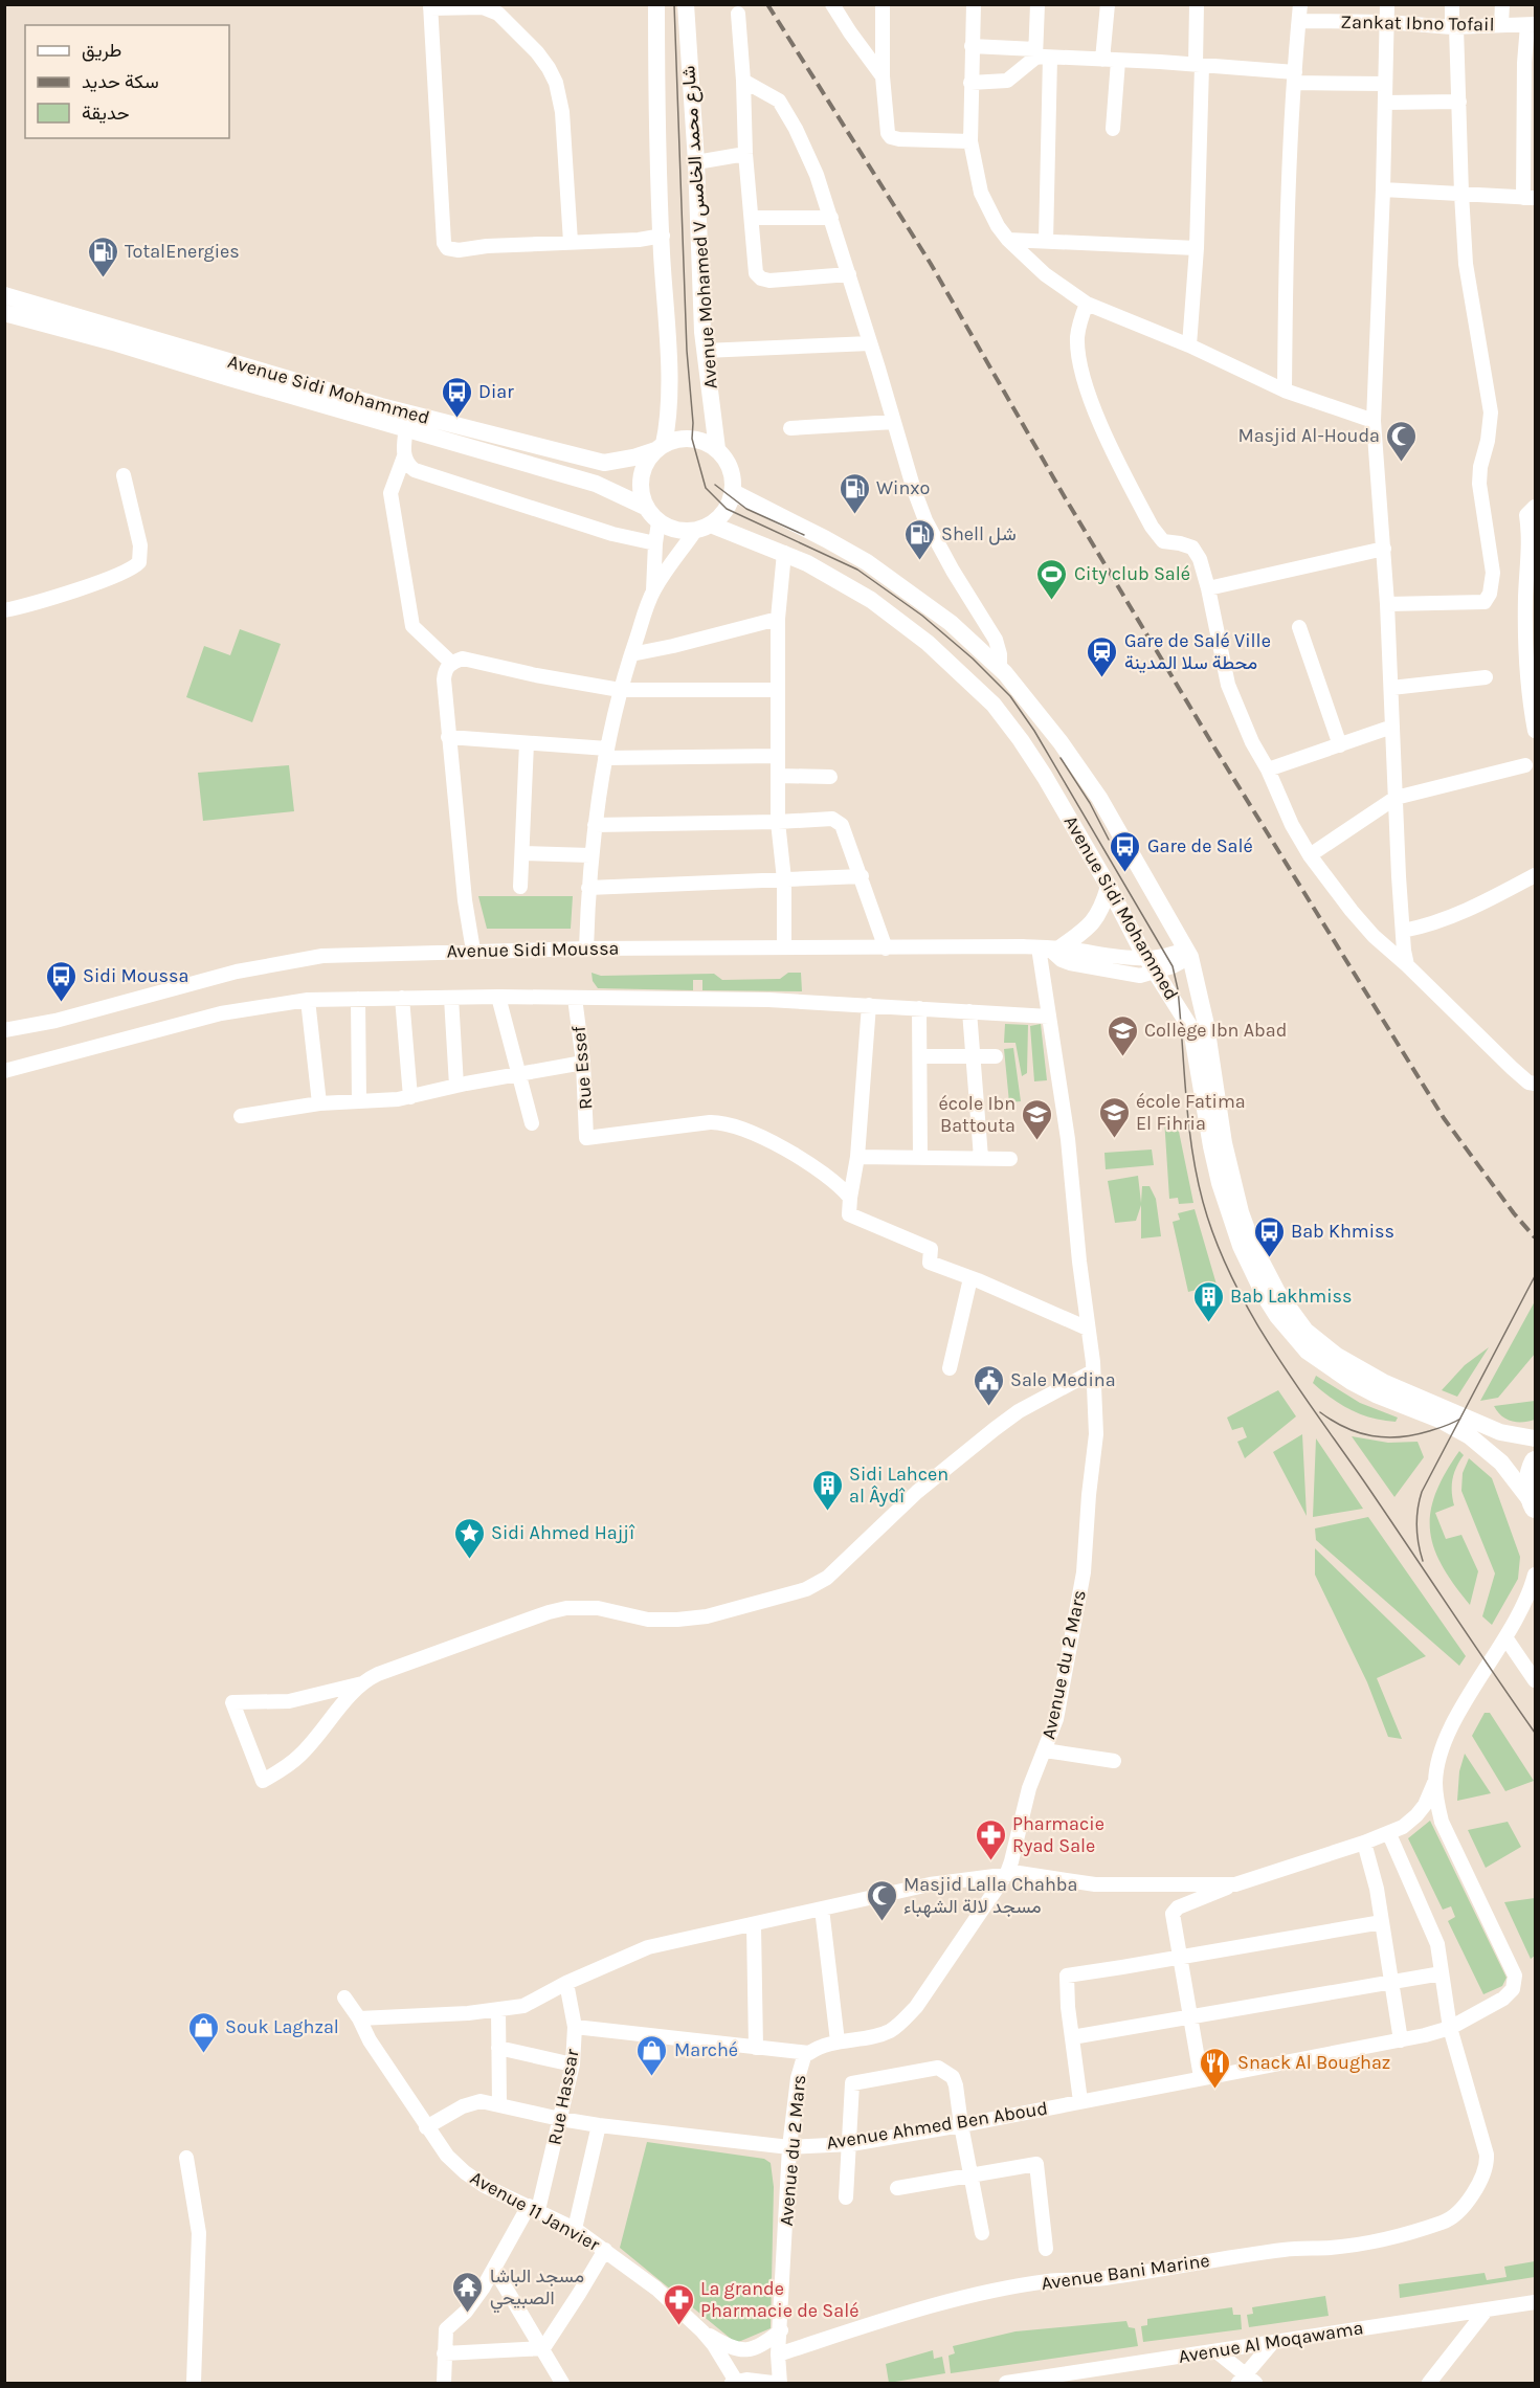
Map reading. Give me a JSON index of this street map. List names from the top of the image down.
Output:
{
  "streets": {
    "main road": ["Avenue Mohamed V شارع محمد الخامس", "Avenue Sidi Mohammed"],
    "street": [
      "Zankat Ibno Tofail",
      "Avenue Sidi Moussa",
      "Rue Essef",
      "Avenue du 2 Mars",
      "Rue Hassar",
      "Avenue Ahmed Ben Aboud",
      "Avenue 11 Janvier",
      "Avenue Bani Marine",
      "Avenue Al Moqawama"
    ]
  },
  "crossings": [
    ["Avenue Mohamed V شارع محمد الخامس", "Avenue Sidi Mohammed"],
    ["Avenue Sidi Mohammed", "Avenue Sidi Moussa"],
    ["Avenue Sidi Moussa", "Avenue du 2 Mars"],
    ["Avenue du 2 Mars", "Avenue Ahmed Ben Aboud"],
    ["Avenue du 2 Mars", "Avenue Bani Marine"],
    ["Rue Hassar", "Avenue Ahmed Ben Aboud"],
    ["Rue Hassar", "Avenue 11 Janvier"],
    ["Avenue Ahmed Ben Aboud", "Avenue 11 Janvier"],
    ["Avenue Ahmed Ben Aboud", "Avenue Bani Marine"]
  ],
  "places": {
    "fuel station": ["TotalEnergies", "Winxo", "Shell شل"],
    "bus stop": [
      "Diar",
      "Gare de Salé",
      "Sidi Moussa",
      "Bab Khmiss"
    ],
    "mosque": ["Masjid Al-Houda", "Masjid Lalla Chahba مسجد لالة الشهباء"],
    "sports": ["City club Salé"],
    "station": ["Gare de Salé Ville محطة سلا المدينة"],
    "school or university": ["Collège Ibn Abad", "école Fatima El Fihria", "école Ibn Battouta"],
    "building": ["Bab Lakhmiss", "Sidi Lahcen al Âydî"],
    "public building": ["Sale Medina"],
    "place": ["Sidi Ahmed Hajjî"],
    "pharmacy": ["Pharmacie Ryad Sale", "La grande Pharmacie de Salé"],
    "shop": ["Souk Laghzal", "Marché"],
    "restaurant": ["Snack Al Boughaz"],
    "temple": ["مسجد الباشا الصبيحي"]
  },
  "legend": ["طريق", "سكة حديد", "حديقة"]
}
